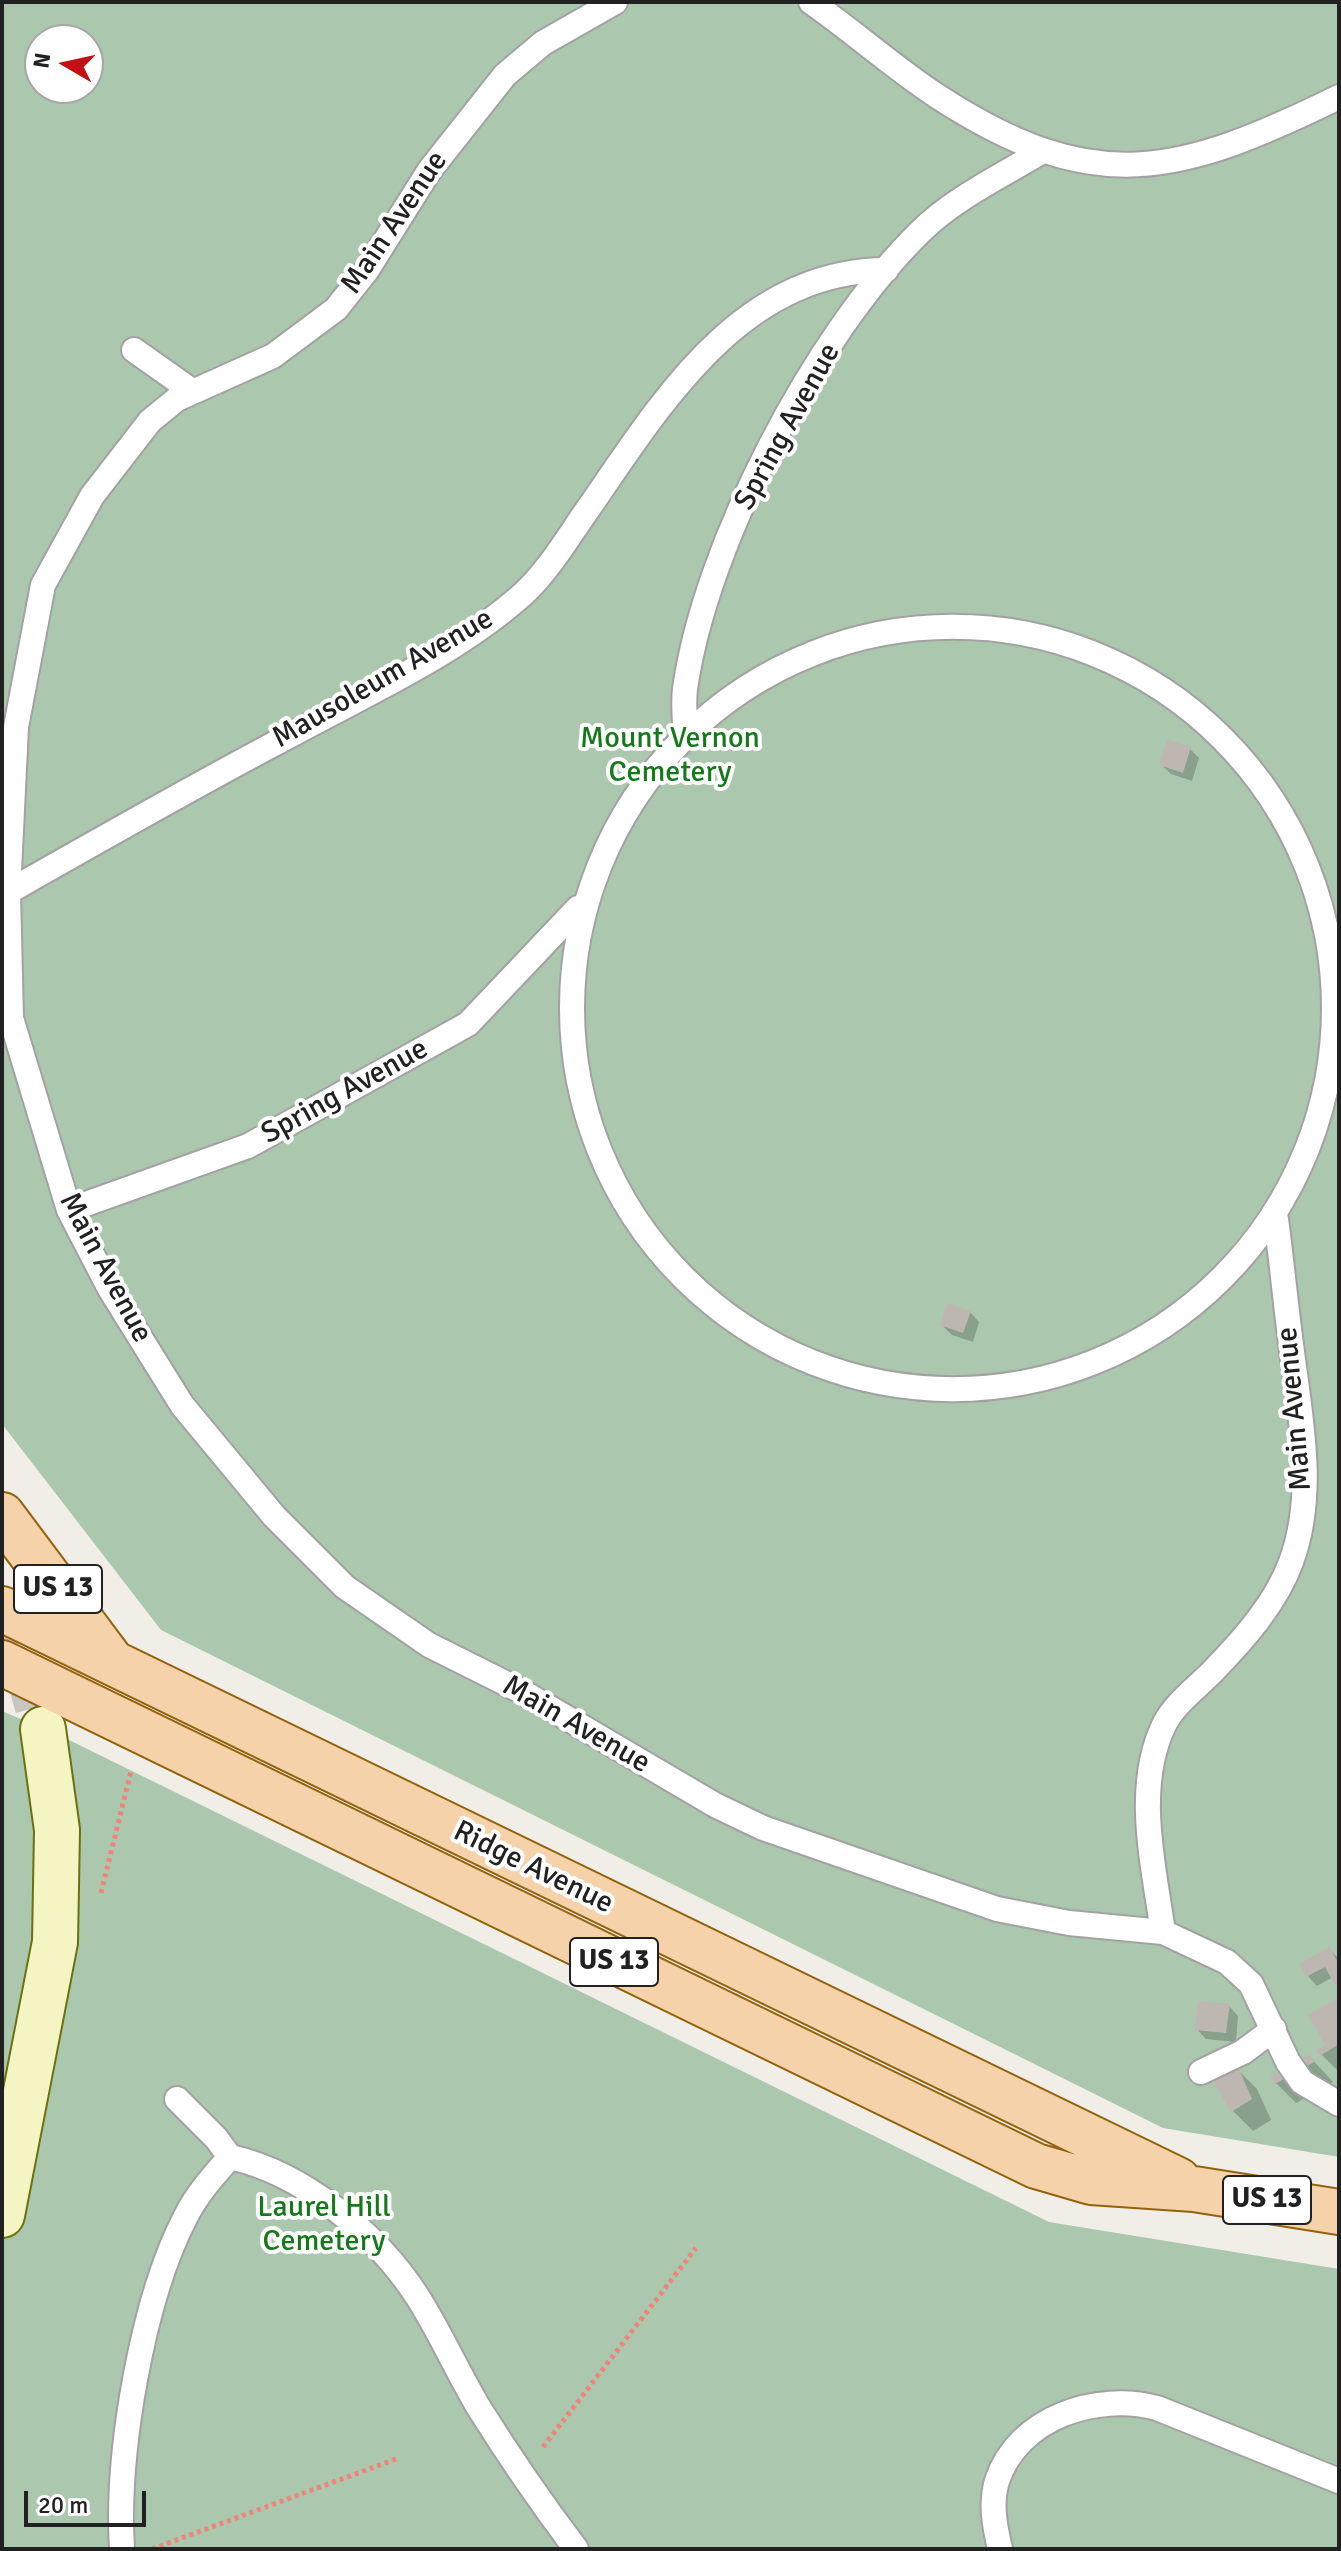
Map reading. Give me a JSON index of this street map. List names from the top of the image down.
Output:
{
  "streets": {
    "main road": ["US 13", "Ridge Avenue"],
    "lane": ["Main Avenue", "Spring Avenue", "Mausoleum Avenue"]
  },
  "crossings": [
    ["Main Avenue", "Spring Avenue"],
    ["Main Avenue", "Mausoleum Avenue"],
    ["Spring Avenue", "Mausoleum Avenue"],
    ["US 13", "Ridge Avenue"]
  ],
  "parks": ["Mount Vernon Cemetery", "Laurel Hill Cemetery"],
  "scale_bar": "20 m",
  "north": "left"
}
